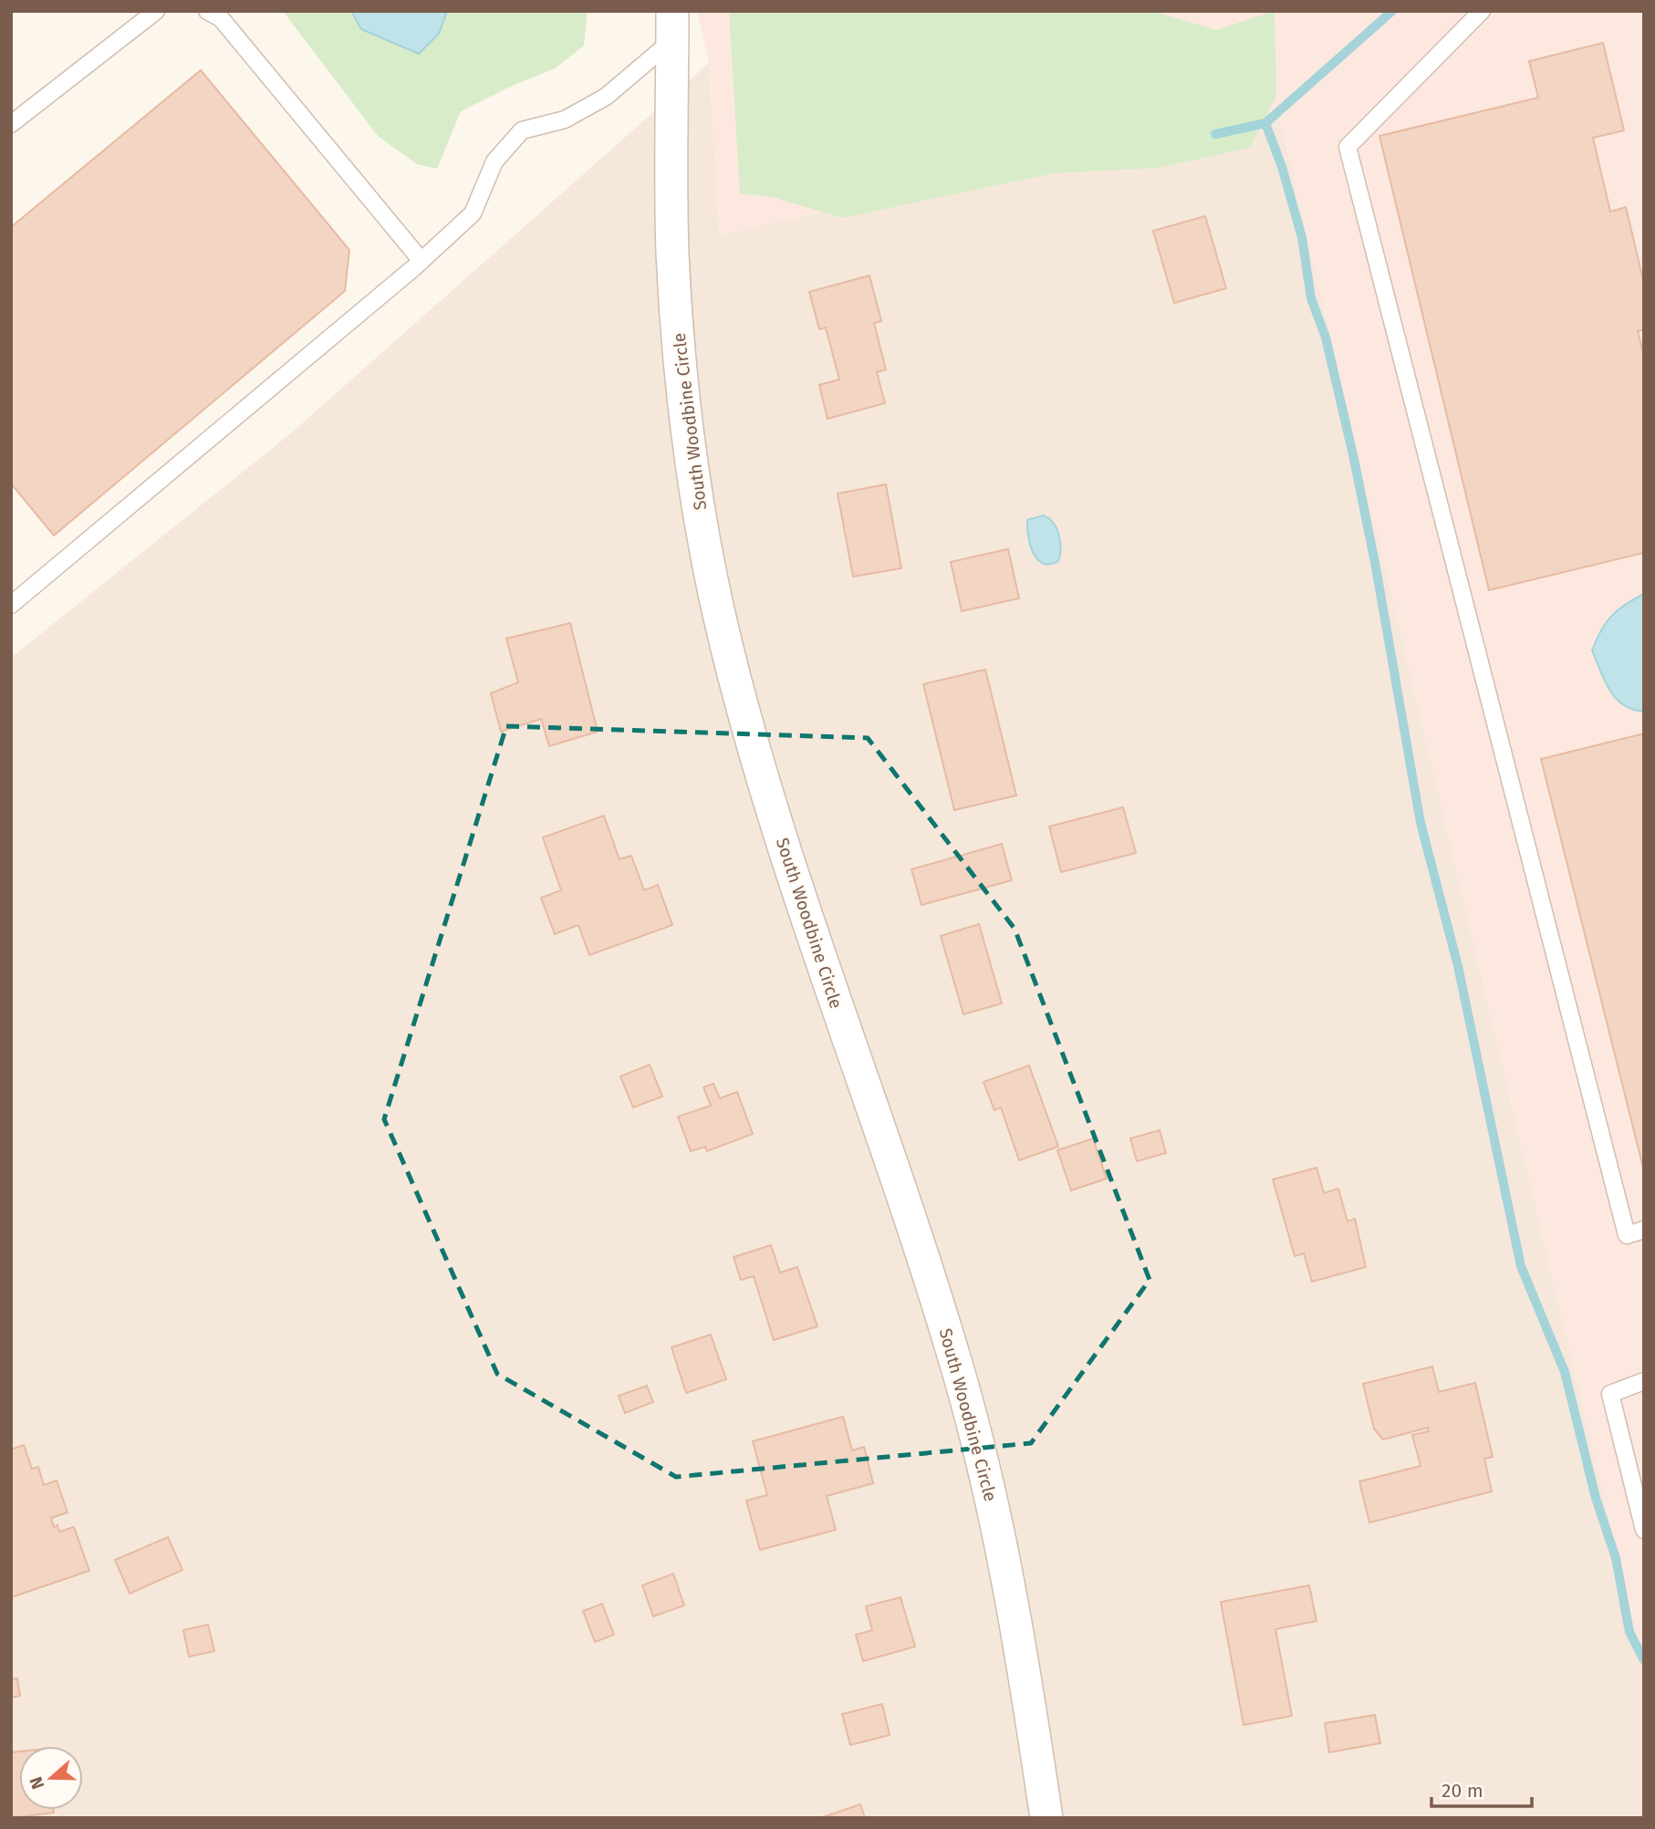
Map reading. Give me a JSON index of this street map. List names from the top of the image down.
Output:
{
  "streets": {
    "street": ["South Woodbine Circle"]
  },
  "scale_bar": "20 m",
  "north": "left"
}
